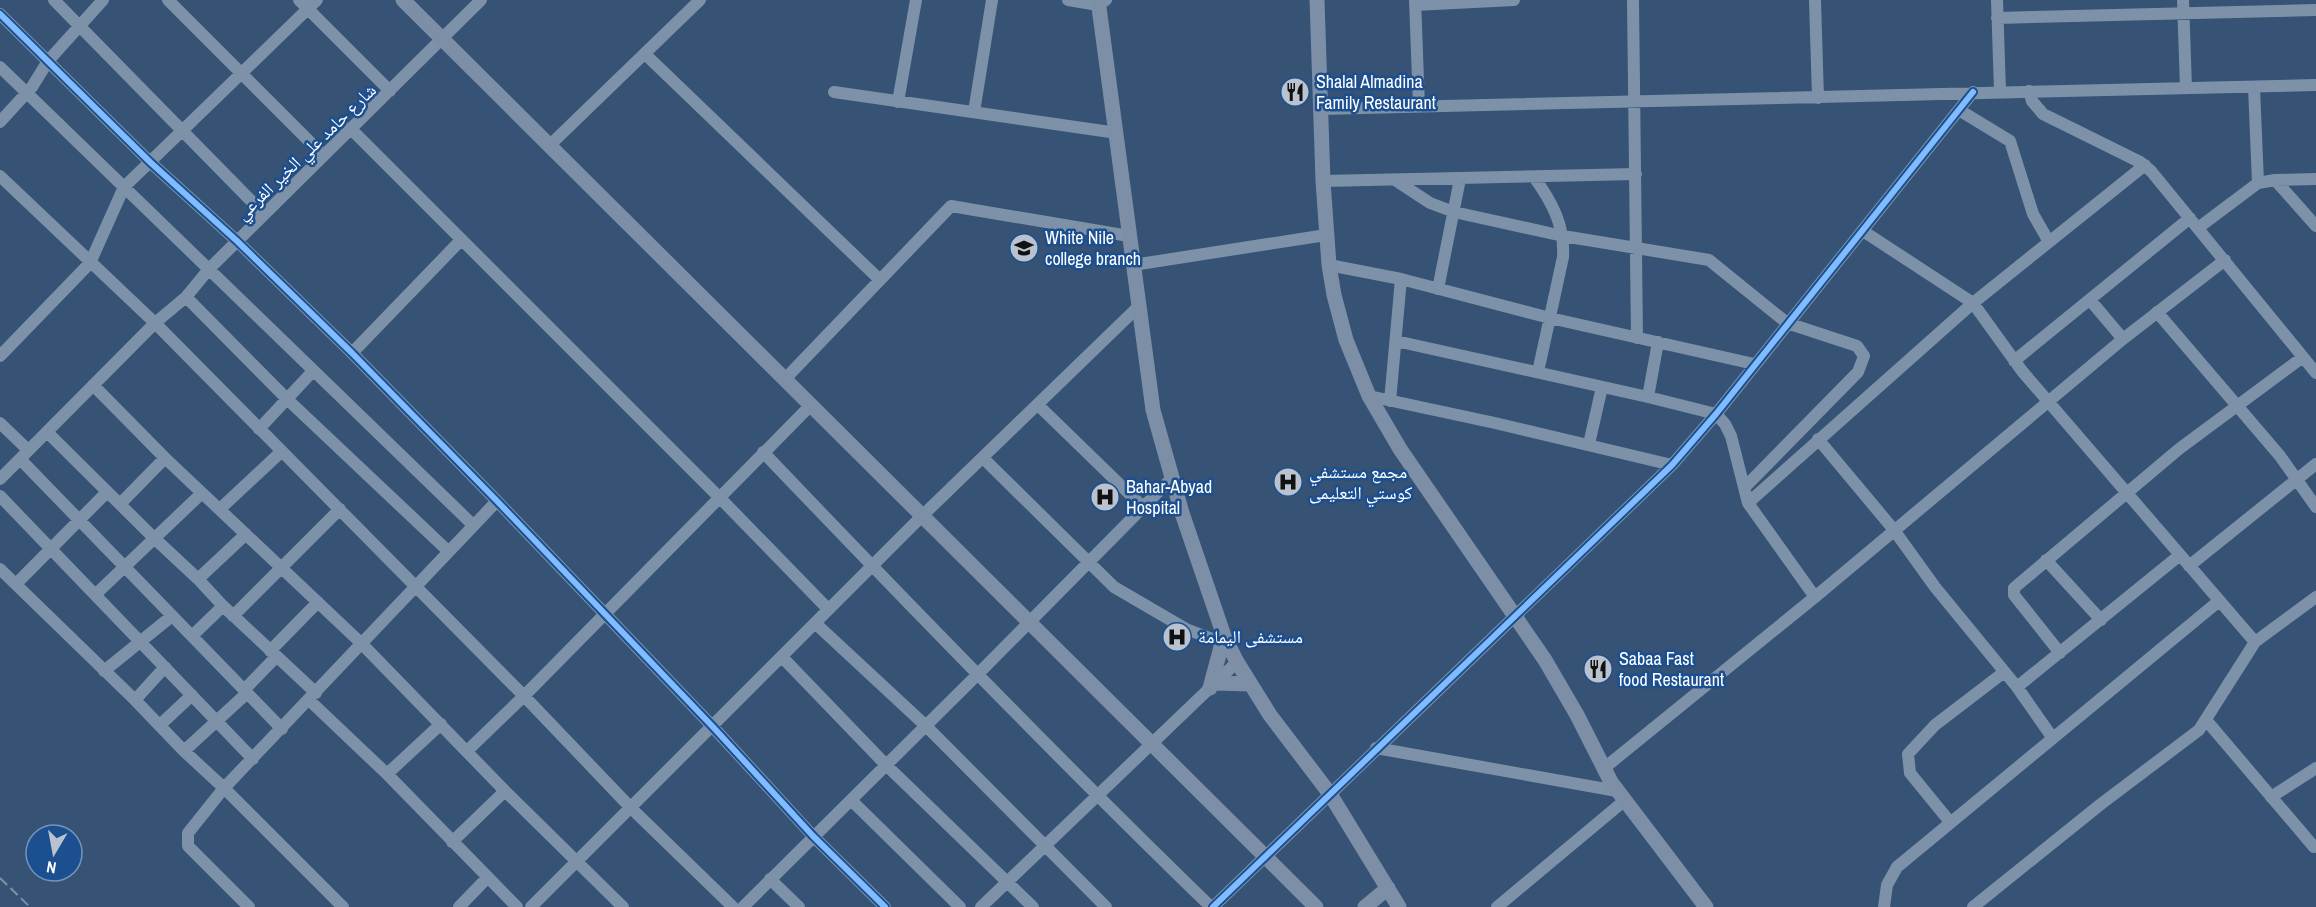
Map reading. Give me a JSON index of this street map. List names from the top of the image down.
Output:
{
  "streets": {
    "street": ["شارع حامد علي الخير الفرعي"]
  },
  "places": {
    "restaurant": ["Shalal Almadina Family Restaurant", "Sabaa Fast food Restaurant"],
    "school or university": ["White Nile college branch"],
    "hospital": ["مجمع مستشفي كوستي التعليمى", "Bahar-Abyad Hospital", "مستشفى اليمامة"]
  },
  "north": "bottom"
}
